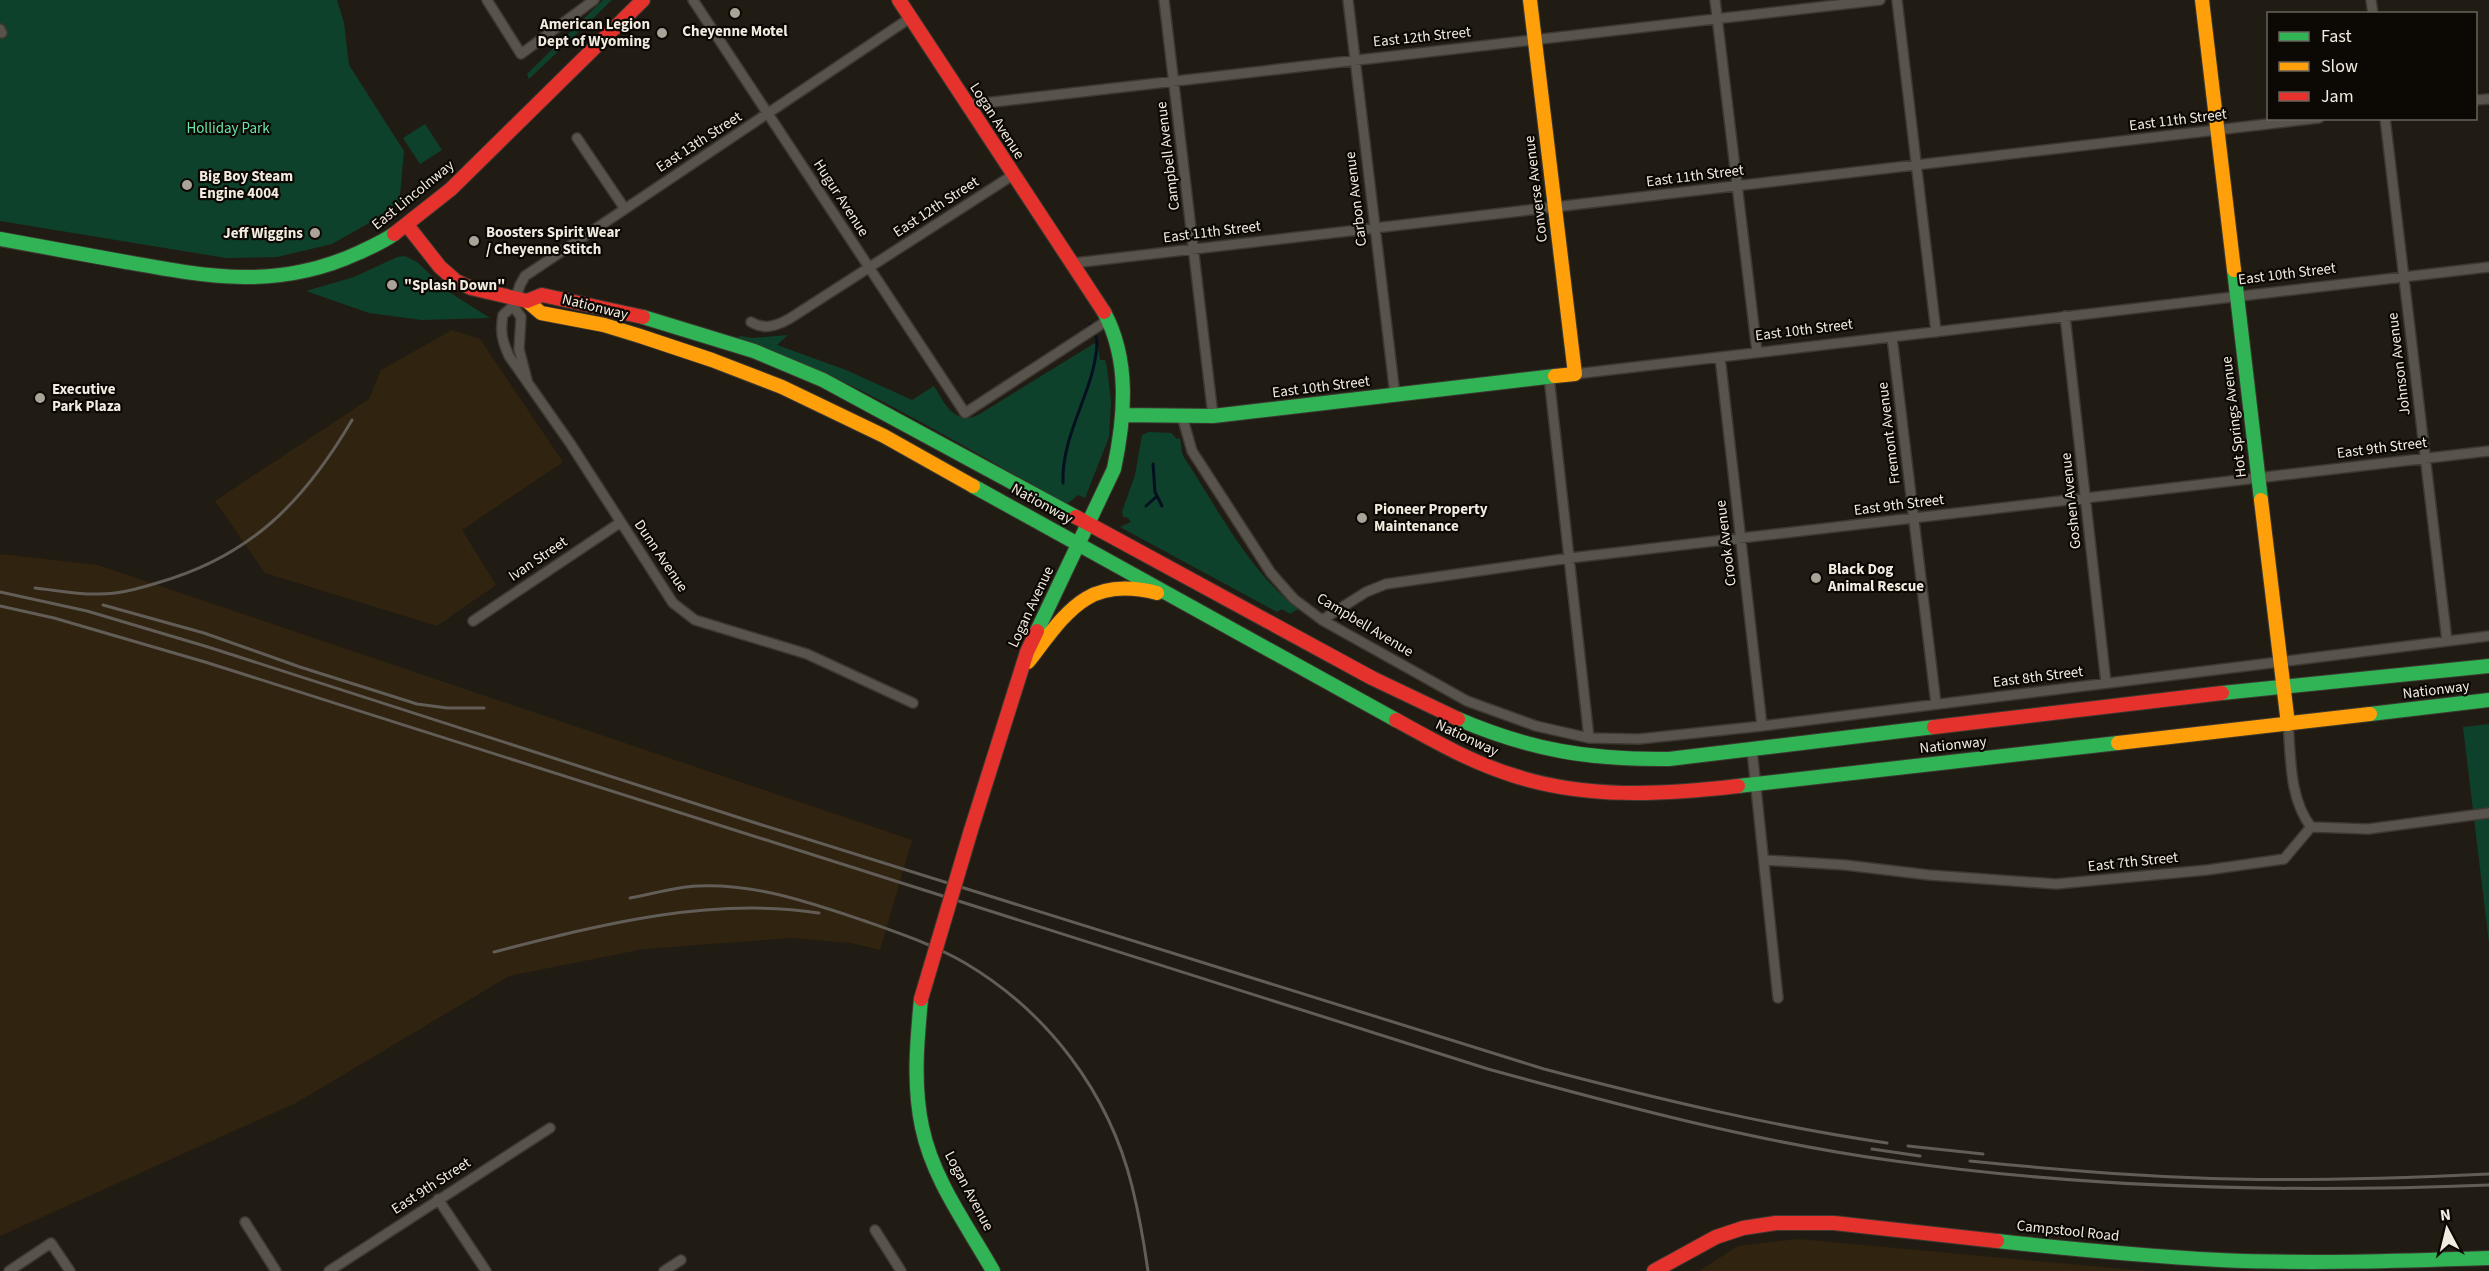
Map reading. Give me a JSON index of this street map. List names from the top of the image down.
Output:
{
  "streets": {
    "main road": [
      "Logan Avenue",
      "Converse Avenue",
      "East Lincolnway",
      "East 10th Street",
      "Nationway",
      "Hot Springs Avenue",
      "Campstool Road"
    ],
    "street": [
      "East 12th Street",
      "East 11th Street",
      "East 13th Street",
      "Campbell Avenue",
      "Hugur Avenue",
      "Carbon Avenue",
      "Johnson Avenue",
      "Fremont Avenue",
      "East 9th Street",
      "Goshen Avenue",
      "Crook Avenue",
      "Dunn Avenue",
      "Ivan Street",
      "East 8th Street",
      "East 7th Street"
    ]
  },
  "crossings": [
    ["East 12th Street", "Logan Avenue"],
    ["East 12th Street", "Campbell Avenue"],
    ["East 12th Street", "Converse Avenue"],
    ["East 12th Street", "Hugur Avenue"],
    ["East 12th Street", "Carbon Avenue"],
    ["East 11th Street", "Logan Avenue"],
    ["East 11th Street", "Campbell Avenue"],
    ["East 11th Street", "Converse Avenue"],
    ["East 11th Street", "Carbon Avenue"],
    ["East 11th Street", "Hot Springs Avenue"],
    ["Logan Avenue", "East 13th Street"],
    ["Logan Avenue", "Hugur Avenue"],
    ["Logan Avenue", "East 10th Street"],
    ["Logan Avenue", "Nationway"],
    ["East 13th Street", "Hugur Avenue"],
    ["East 13th Street", "Nationway"],
    ["East 13th Street", "Dunn Avenue"],
    ["Campbell Avenue", "East 10th Street"],
    ["Campbell Avenue", "East 9th Street"],
    ["Campbell Avenue", "East 8th Street"],
    ["Converse Avenue", "East 10th Street"],
    ["East Lincolnway", "Nationway"],
    ["Carbon Avenue", "East 10th Street"],
    ["East 10th Street", "Johnson Avenue"],
    ["East 10th Street", "Hot Springs Avenue"],
    ["East 10th Street", "Fremont Avenue"],
    ["East 10th Street", "Goshen Avenue"],
    ["East 10th Street", "Crook Avenue"],
    ["Nationway", "Hot Springs Avenue"],
    ["Nationway", "Dunn Avenue"],
    ["Johnson Avenue", "East 9th Street"],
    ["Johnson Avenue", "East 8th Street"],
    ["Hot Springs Avenue", "East 9th Street"],
    ["Hot Springs Avenue", "East 8th Street"],
    ["Hot Springs Avenue", "East 7th Street"],
    ["Fremont Avenue", "East 9th Street"],
    ["Fremont Avenue", "East 8th Street"],
    ["East 9th Street", "Goshen Avenue"],
    ["East 9th Street", "Crook Avenue"],
    ["Goshen Avenue", "East 8th Street"],
    ["Crook Avenue", "East 8th Street"],
    ["Dunn Avenue", "Ivan Street"]
  ],
  "parks": ["Holliday Park"],
  "places": [
    "Cheyenne Motel",
    "American Legion Dept of Wyoming",
    "Big Boy Steam Engine 4004",
    "Jeff Wiggins",
    "Boosters Spirit Wear / Cheyenne Stitch",
    "\"Splash Down\"",
    "Executive Park Plaza",
    "Pioneer Property Maintenance",
    "Black Dog Animal Rescue"
  ],
  "legend": ["Fast", "Slow", "Jam"],
  "north": "top"
}
